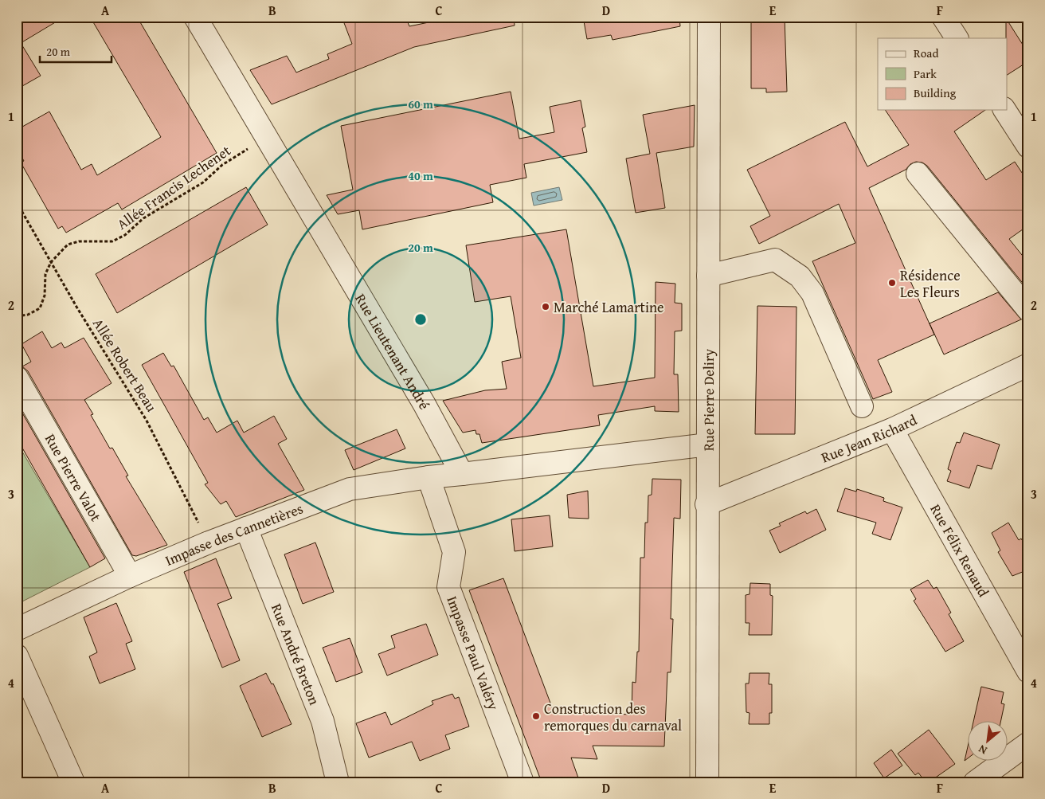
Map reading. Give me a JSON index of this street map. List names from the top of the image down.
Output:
{
  "streets": {
    "street": [
      "Rue Lieutenant André",
      "Rue Pierre Deliry",
      "Rue Jean Richard",
      "Rue Pierre Valot",
      "Impasse des Cannetières",
      "Rue Félix Renaud",
      "Impasse Paul Valéry",
      "Rue André Breton"
    ],
    "path": ["Allée Francis Lechenet", "Allée Robert Beau"]
  },
  "crossings": [
    ["Allée Francis Lechenet", "Rue Lieutenant André"],
    ["Allée Francis Lechenet", "Allée Robert Beau"],
    ["Rue Lieutenant André", "Impasse des Cannetières"],
    ["Allée Robert Beau", "Impasse des Cannetières"],
    ["Rue Pierre Deliry", "Rue Jean Richard"],
    ["Rue Jean Richard", "Rue Félix Renaud"],
    ["Rue Pierre Valot", "Impasse des Cannetières"],
    ["Impasse des Cannetières", "Impasse Paul Valéry"],
    ["Impasse des Cannetières", "Rue André Breton"]
  ],
  "places": ["Résidence Les Fleurs", "Marché Lamartine", "Construction des remorques du carnaval"],
  "legend": ["Road", "Park", "Building"],
  "scale_bar": "20 m",
  "north": "bottom left",
  "grid": {
    "columns": [
      "A",
      "B",
      "C",
      "D",
      "E",
      "F"
    ],
    "rows": [
      "1",
      "2",
      "3",
      "4"
    ]
  },
  "rings": ["60 m", "40 m", "20 m"]
}
